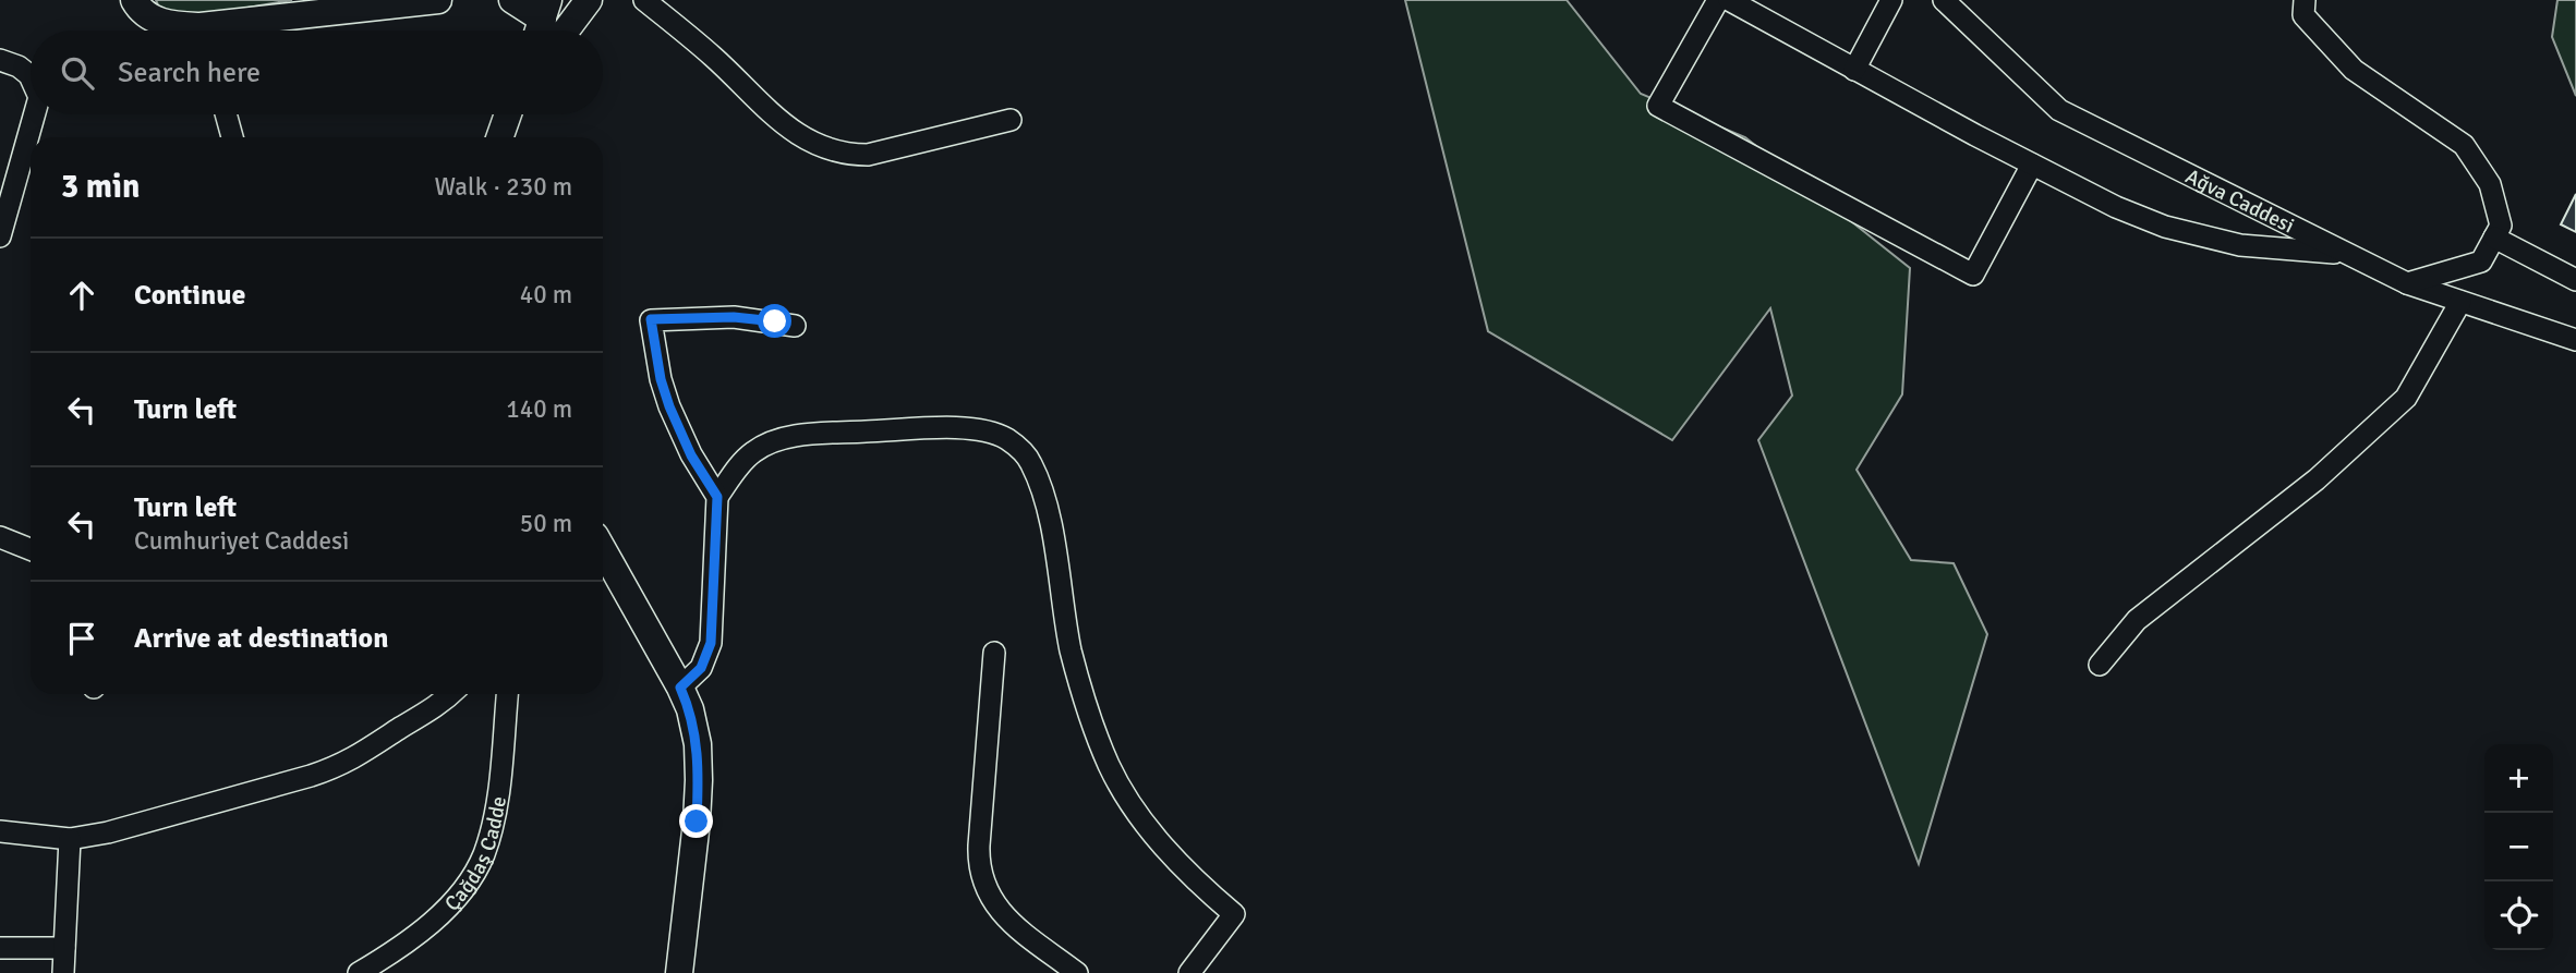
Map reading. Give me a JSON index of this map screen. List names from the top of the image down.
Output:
{
  "streets": {
    "street": ["Ağva Caddesi", "Çağdaş Cadde"]
  },
  "page": {
    "search": "Search here",
    "heading": ["3 min", "Walk · 230 m"],
    "list": [
      ["Continue", "40 m"],
      ["Turn left", "140 m"],
      ["Turn left", "Cumhuriyet Caddesi", "50 m"],
      "Arrive at destination"
    ],
    "map_buttons": ["+", "−"]
  }
}
